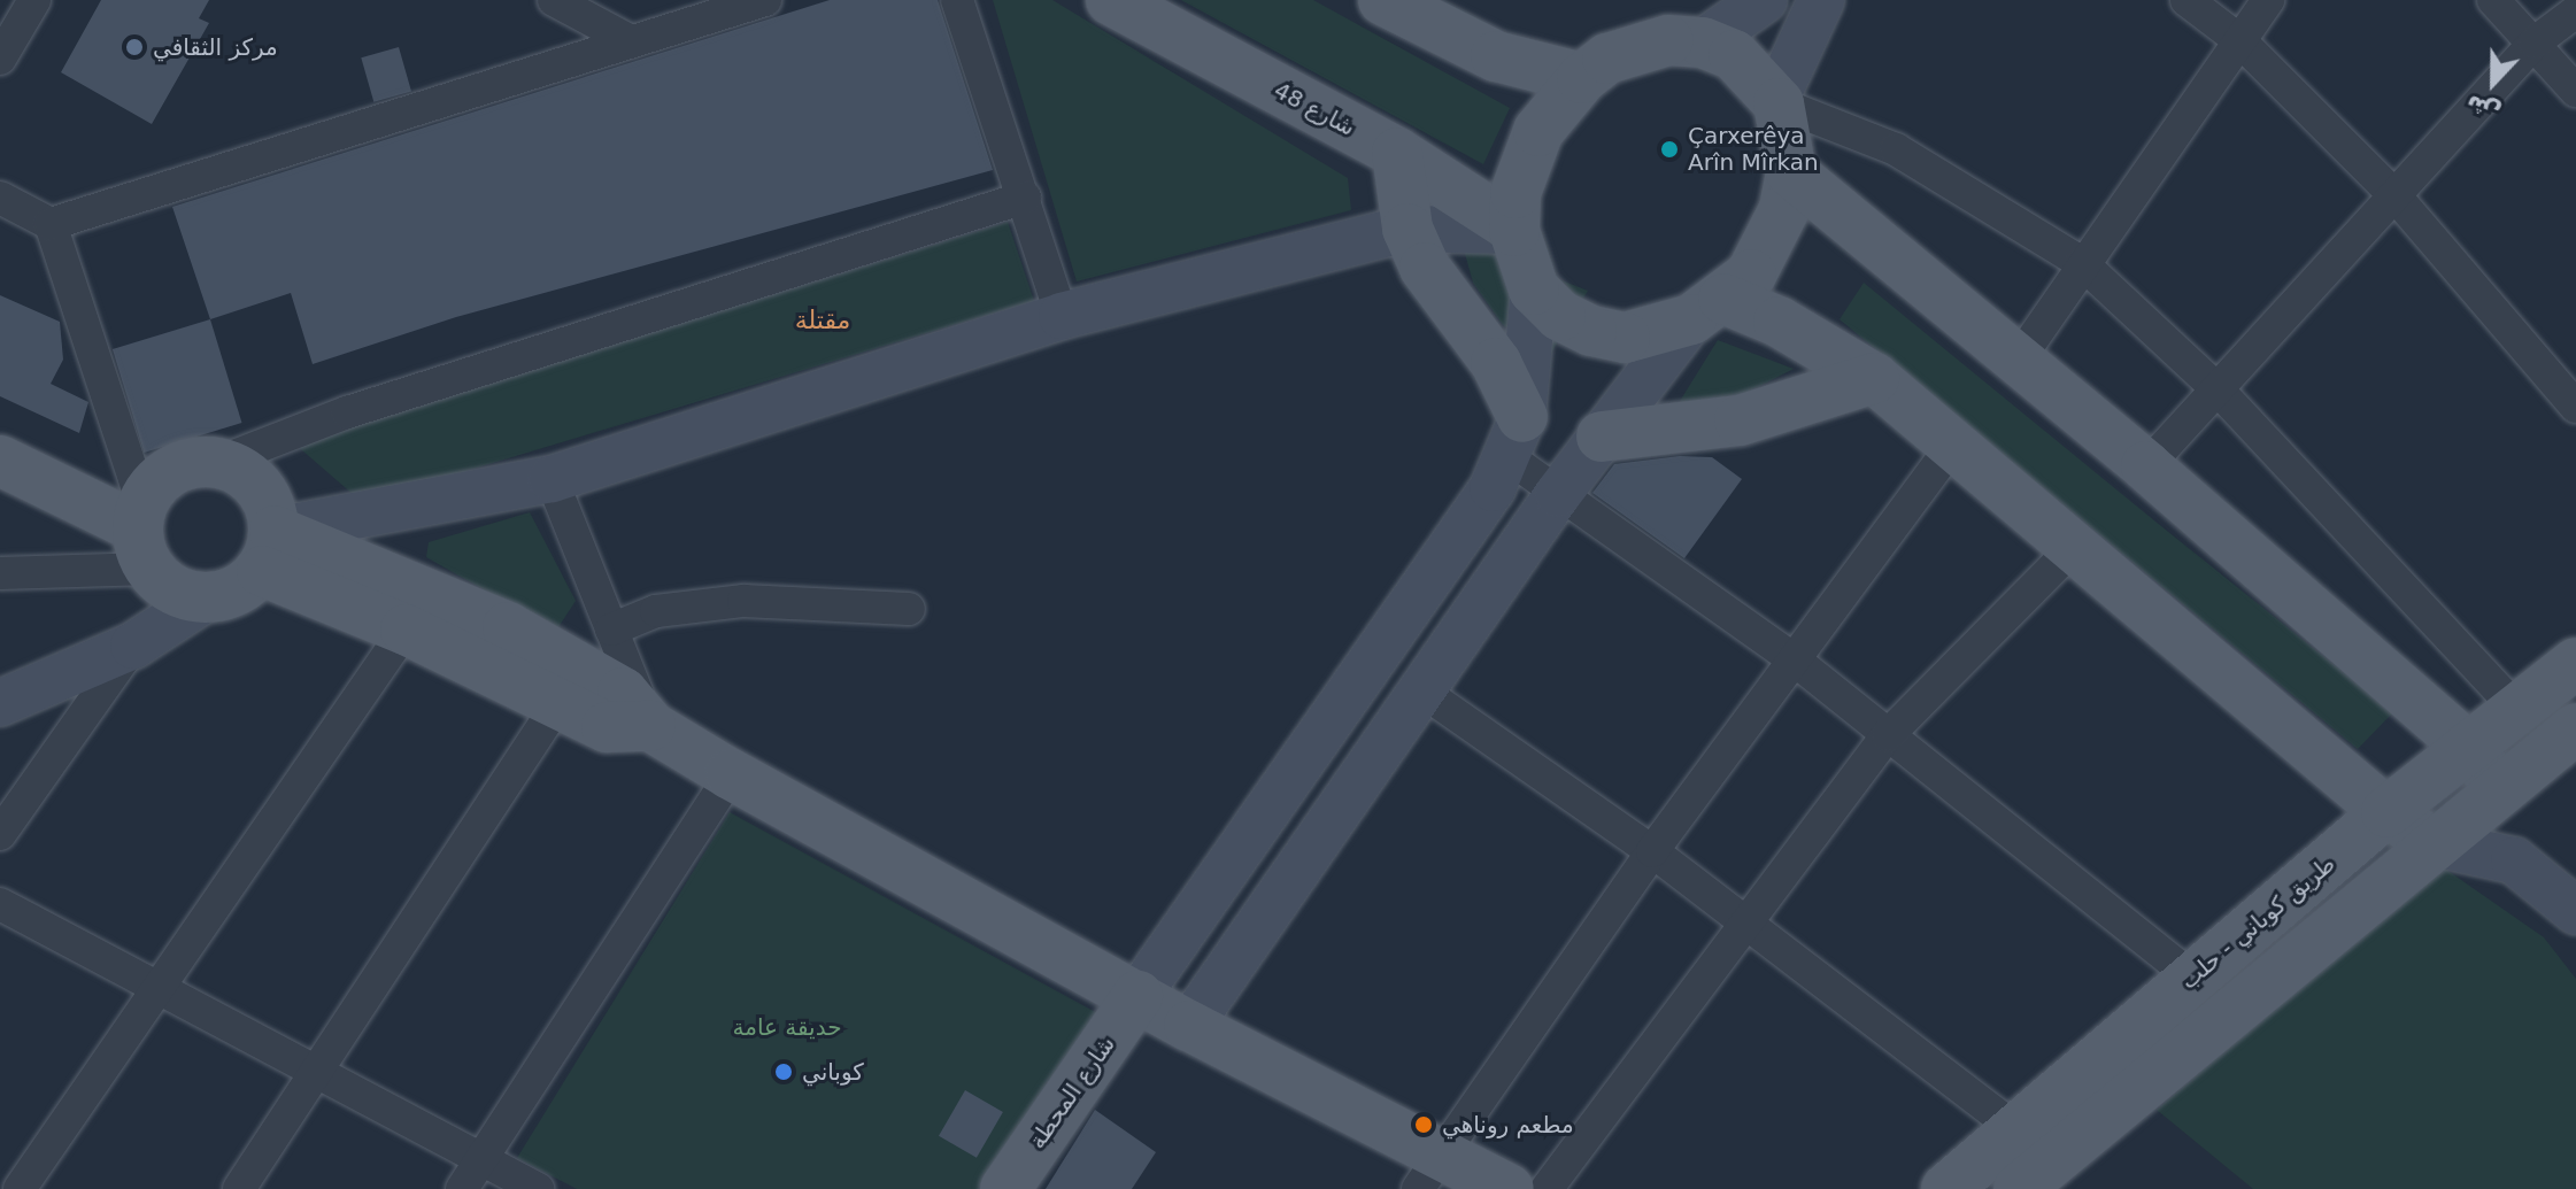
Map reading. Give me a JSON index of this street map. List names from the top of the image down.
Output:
{
  "streets": {
    "main road": ["48 شارع", "طريق كوباني - حلب", "شارع المحطة"]
  },
  "districts": ["مقتلة"],
  "parks": ["حديقة عامة"],
  "places": [
    "مركز الثقافي",
    "Çarxerêya Arîn Mîrkan",
    "كوباني",
    "مطعم روناهي"
  ],
  "north": "bottom"
}
